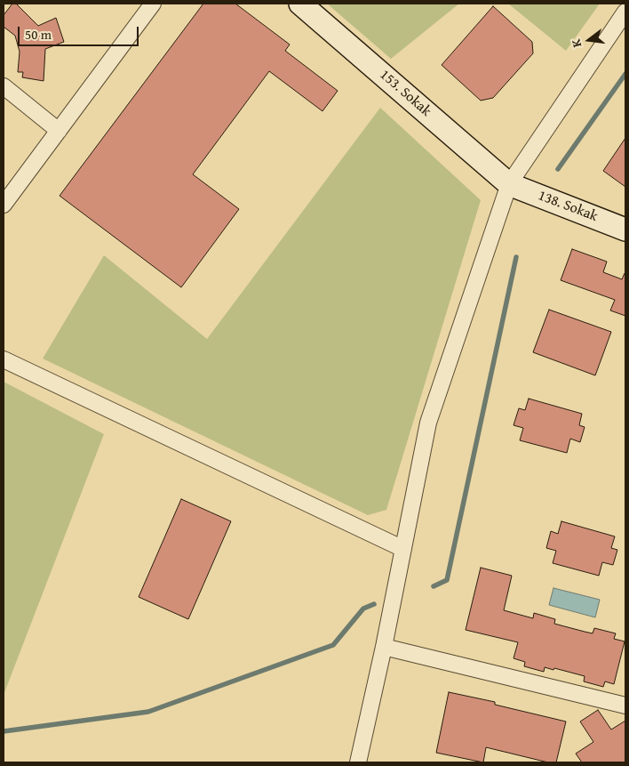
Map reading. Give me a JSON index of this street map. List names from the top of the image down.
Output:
{
  "streets": {
    "street": ["153. Sokak", "138. Sokak"]
  },
  "crossings": [
    ["153. Sokak", "138. Sokak"]
  ],
  "scale_bar": "50 m",
  "north": "left"
}
